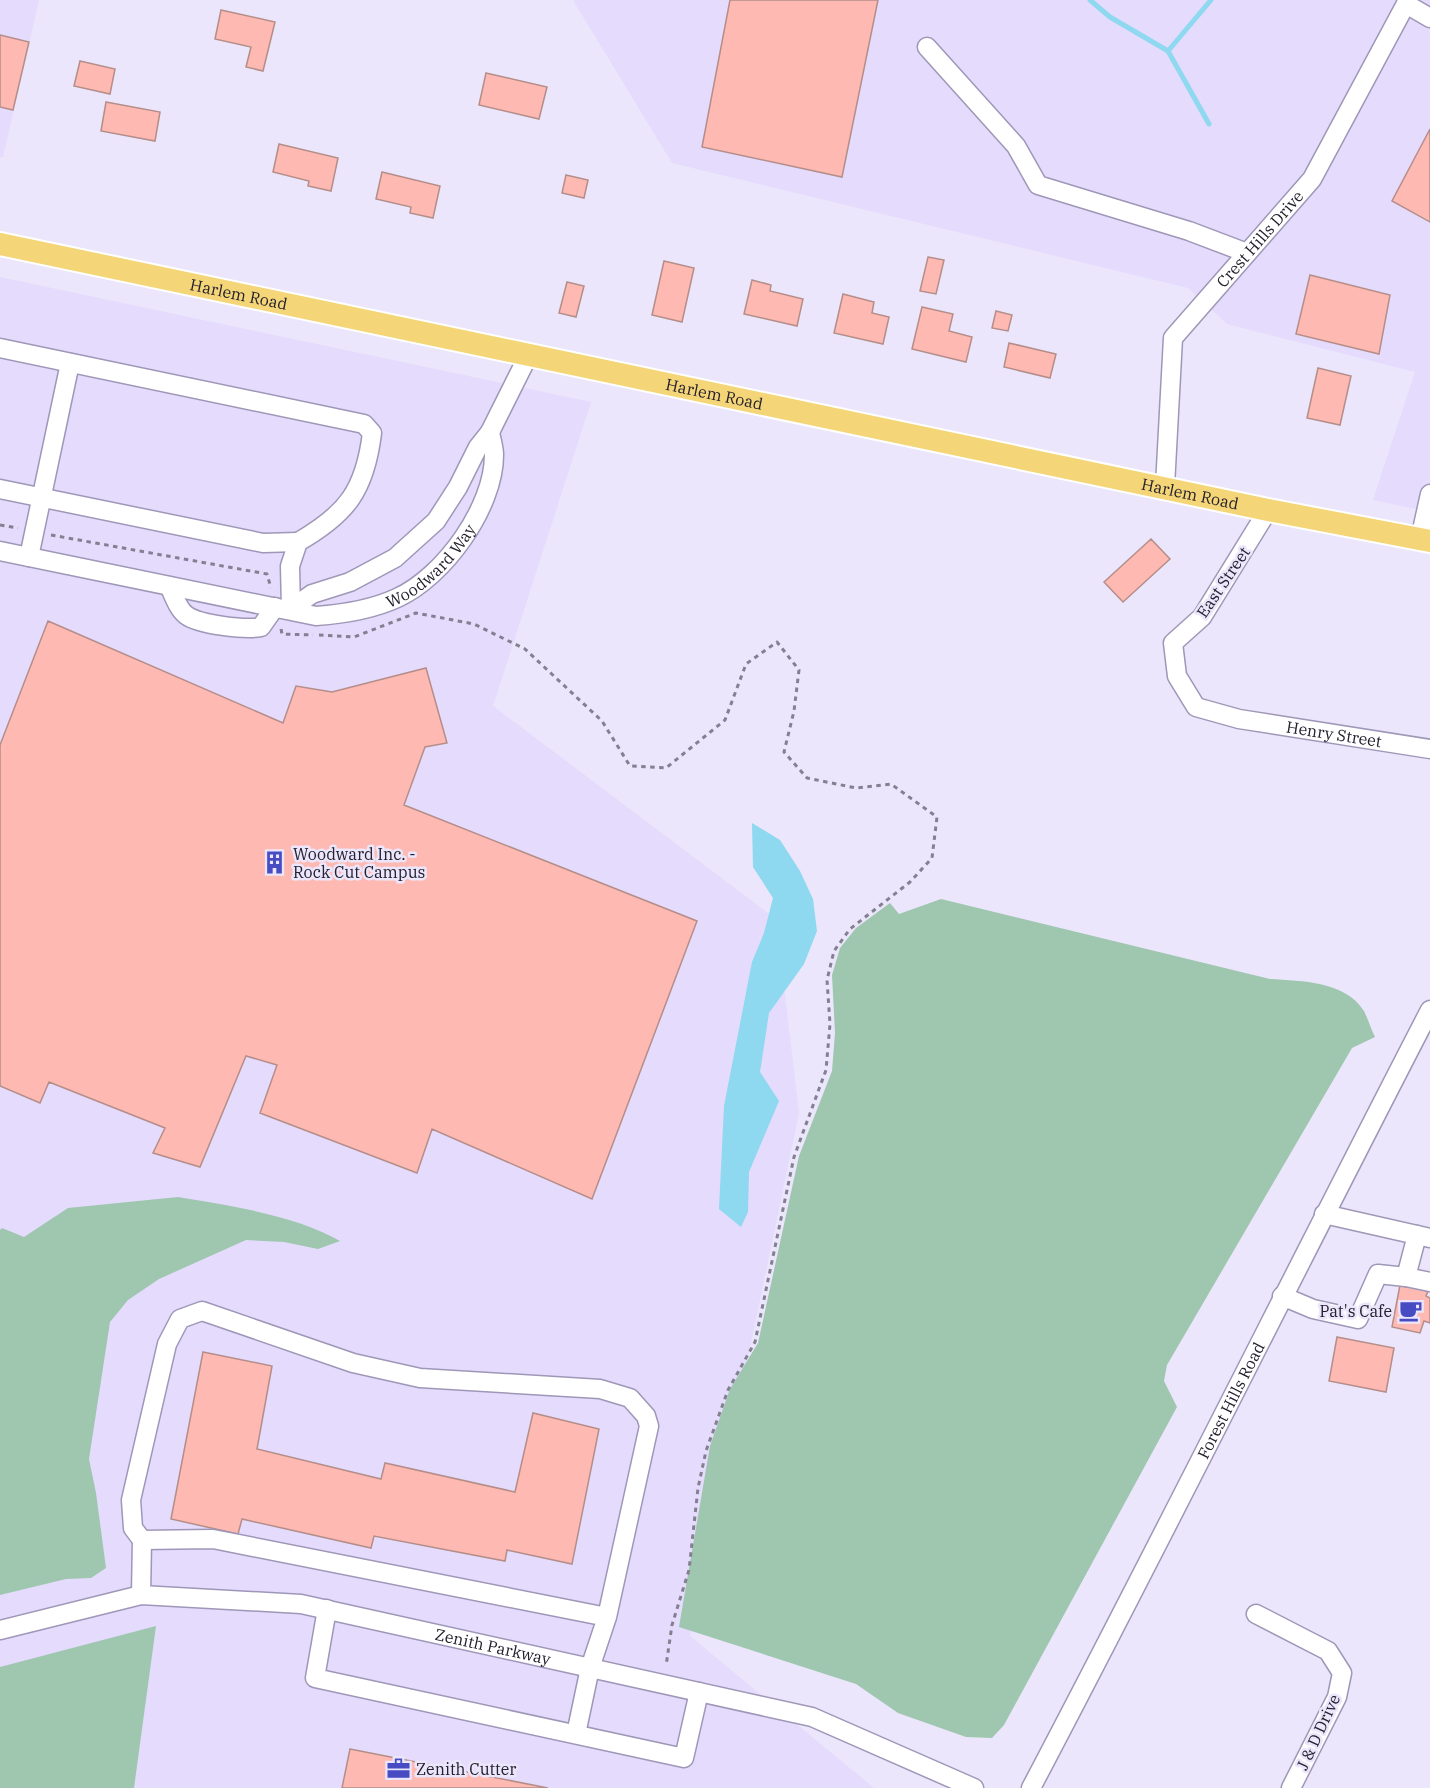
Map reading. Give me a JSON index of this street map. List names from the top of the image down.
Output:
{
  "streets": {
    "main road": ["Harlem Road"],
    "street": [
      "Crest Hills Drive",
      "Woodward Way",
      "East Street",
      "Henry Street",
      "Forest Hills Road",
      "Zenith Parkway",
      "J & D Drive"
    ]
  },
  "crossings": [
    ["Crest Hills Drive", "Harlem Road"],
    ["Harlem Road", "Woodward Way"],
    ["Harlem Road", "East Street"],
    ["East Street", "Henry Street"]
  ],
  "places": {
    "building": ["Woodward Inc. - Rock Cut Campus"],
    "cafe": ["Pat's Cafe"],
    "office": ["Zenith Cutter"]
  }
}
